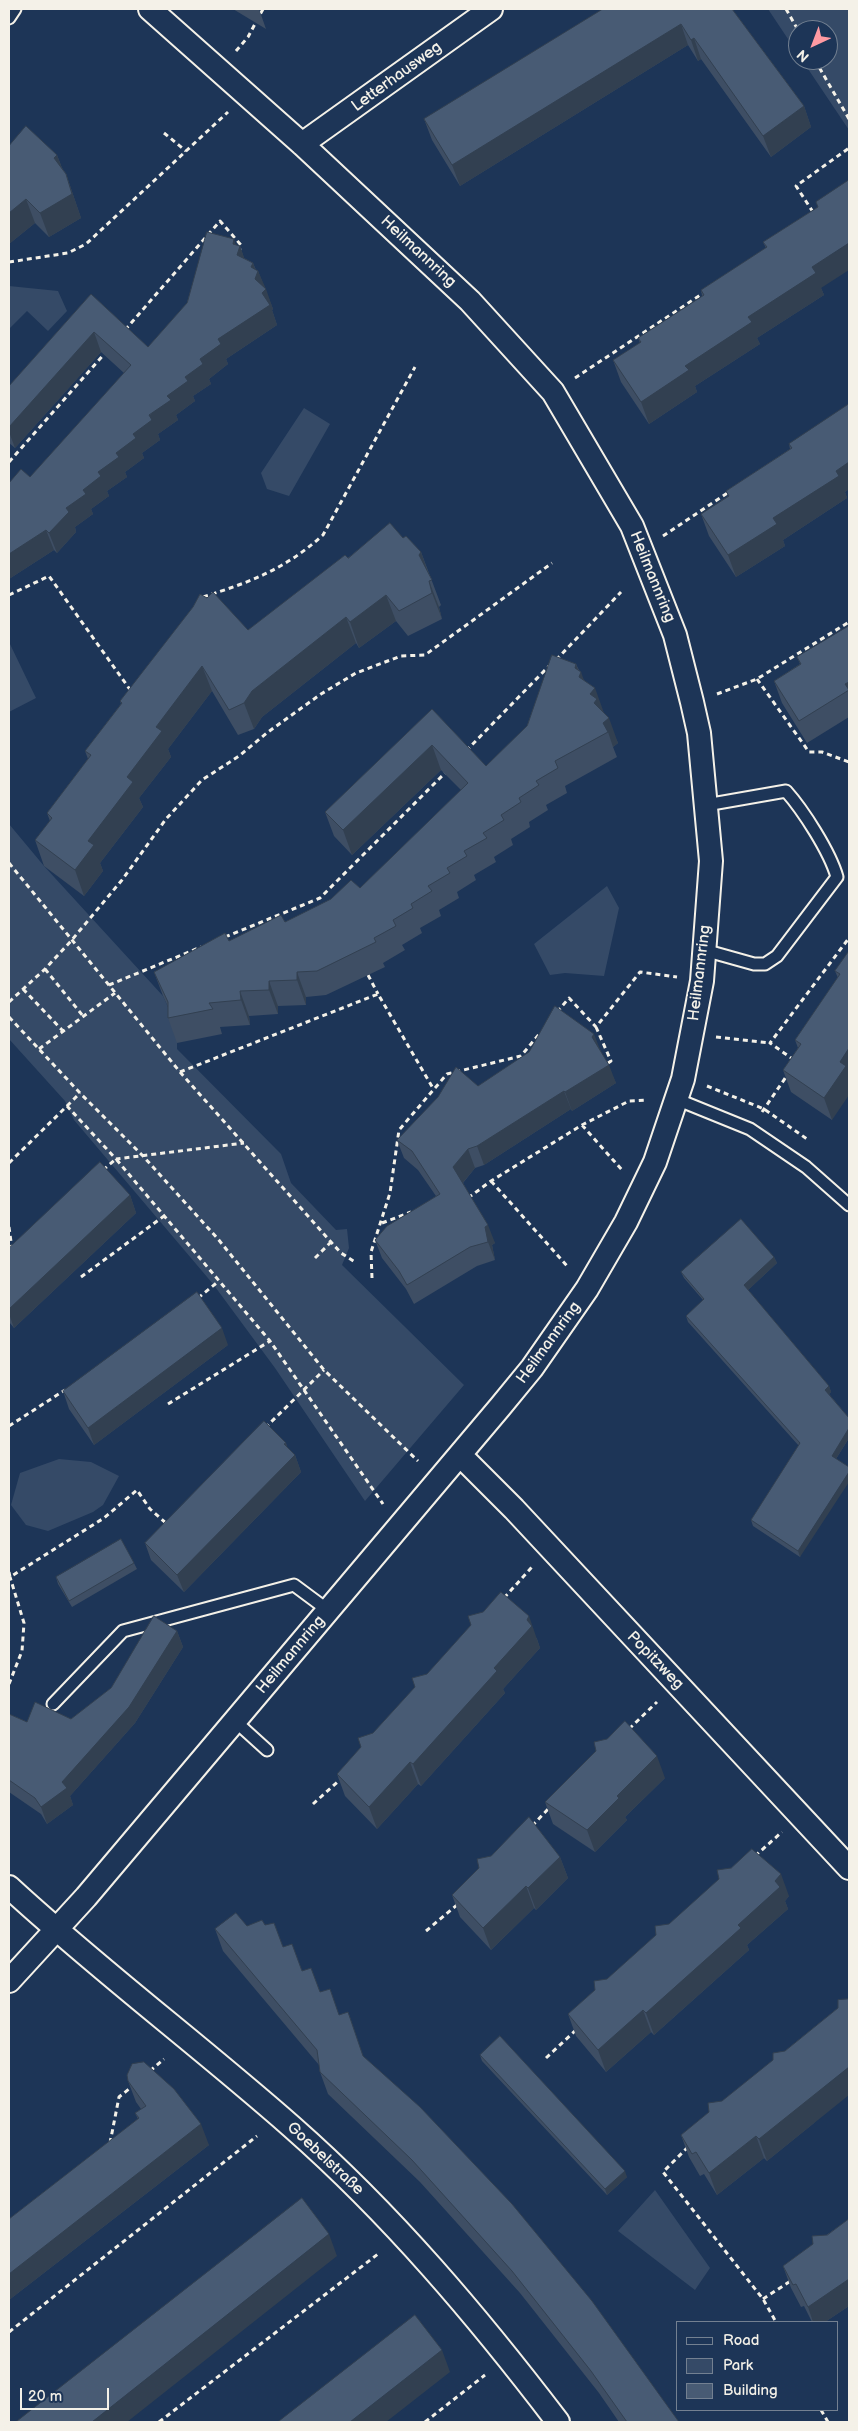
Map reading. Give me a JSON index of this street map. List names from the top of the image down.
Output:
{
  "streets": {
    "street": [
      "Letterhausweg",
      "Heilmannring",
      "Popitzweg",
      "Goebelstraße"
    ]
  },
  "crossings": [
    ["Letterhausweg", "Heilmannring"],
    ["Heilmannring", "Popitzweg"],
    ["Heilmannring", "Goebelstraße"]
  ],
  "legend": ["Road", "Park", "Building"],
  "scale_bar": "20 m",
  "north": "bottom left"
}
